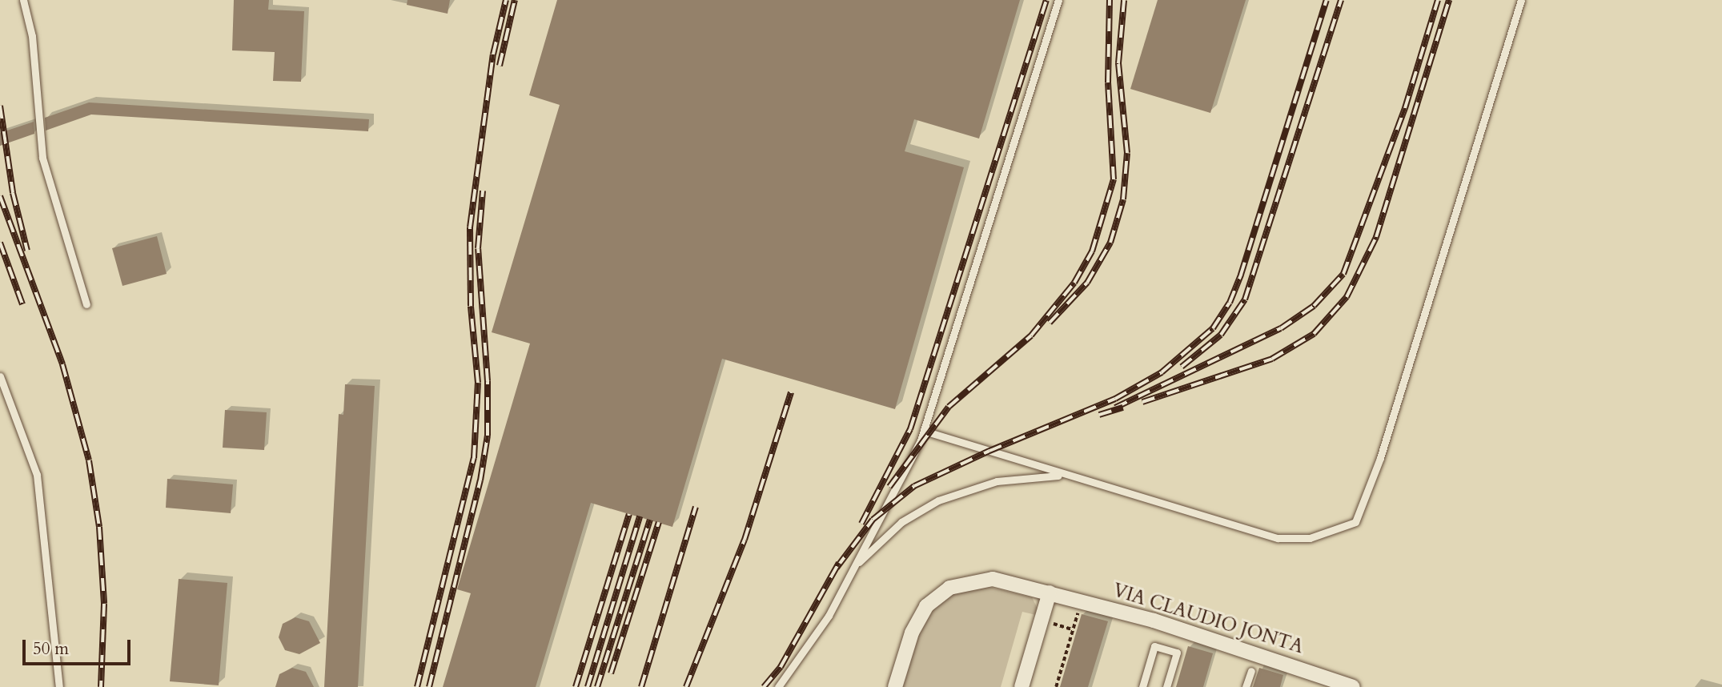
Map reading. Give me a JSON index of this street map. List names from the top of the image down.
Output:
{
  "streets": {
    "street": ["VIA CLAUDIO JONTA"]
  },
  "scale_bar": "50 m"
}
